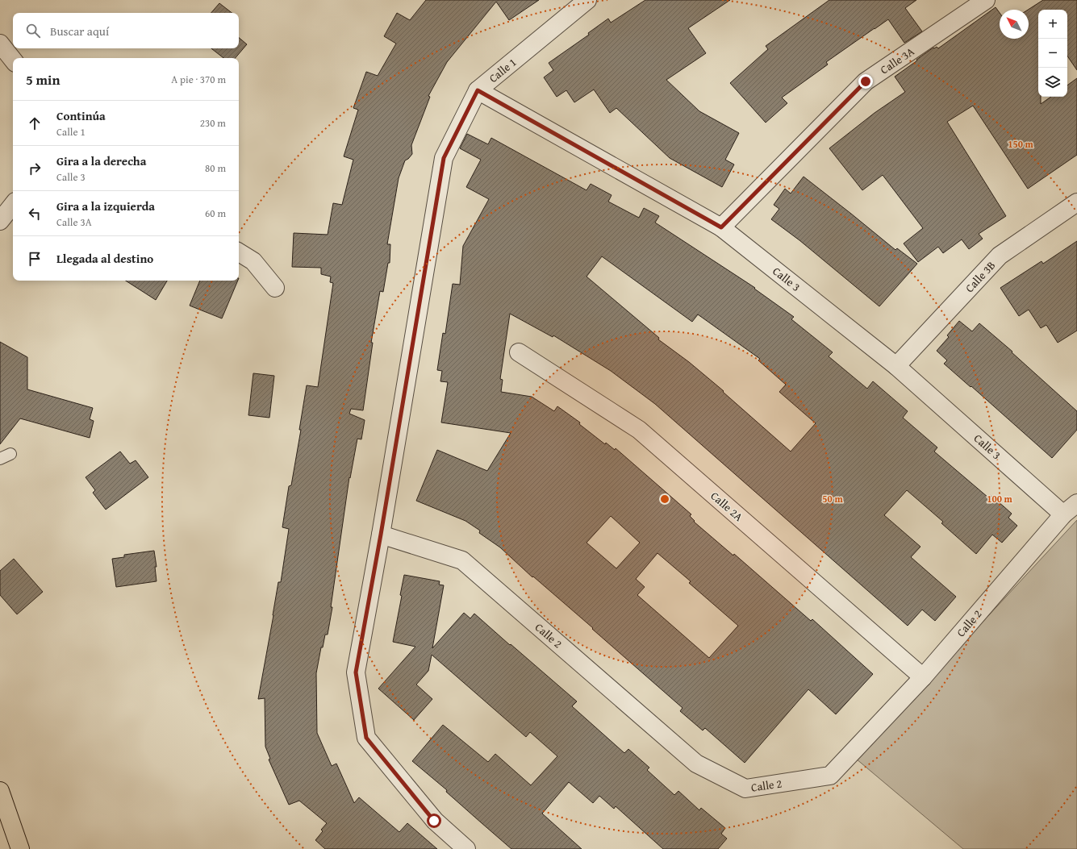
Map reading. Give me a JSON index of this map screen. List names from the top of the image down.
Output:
{
  "streets": {
    "street": [
      "Calle 3A",
      "Calle 1",
      "Calle 3B",
      "Calle 3",
      "Calle 2A",
      "Calle 2"
    ]
  },
  "crossings": [
    ["Calle 3A", "Calle 3"],
    ["Calle 1", "Calle 3"],
    ["Calle 1", "Calle 2"],
    ["Calle 3B", "Calle 3"],
    ["Calle 3", "Calle 2"],
    ["Calle 2A", "Calle 2"]
  ],
  "north": "top left",
  "page": {
    "map_buttons": ["+", "−"],
    "search": "Buscar aquí",
    "heading": ["5 min", "A pie · 370 m"],
    "list": [
      ["Continúa", "Calle 1", "230 m"],
      ["Gira a la derecha", "Calle 3", "80 m"],
      ["Gira a la izquierda", "Calle 3A", "60 m"],
      "Llegada al destino"
    ]
  },
  "rings": ["150 m", "50 m", "100 m"]
}
